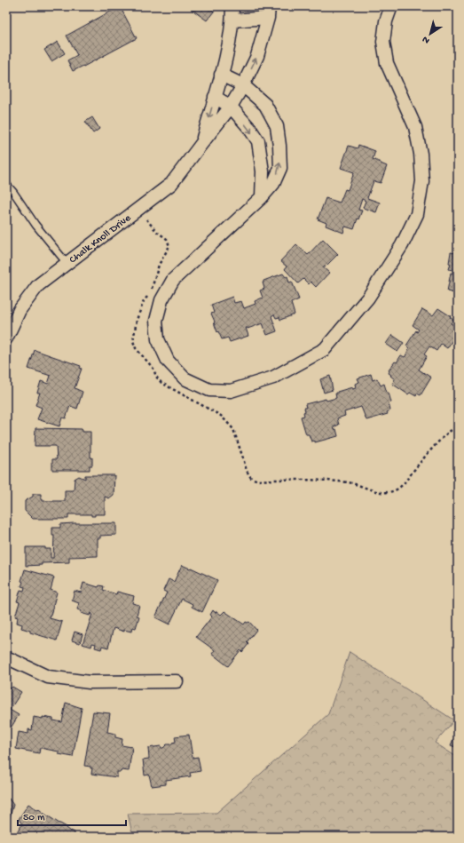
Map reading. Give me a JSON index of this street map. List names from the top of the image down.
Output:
{
  "streets": {
    "street": ["Chalk Knoll Drive"]
  },
  "scale_bar": "50 m",
  "north": "bottom left"
}
